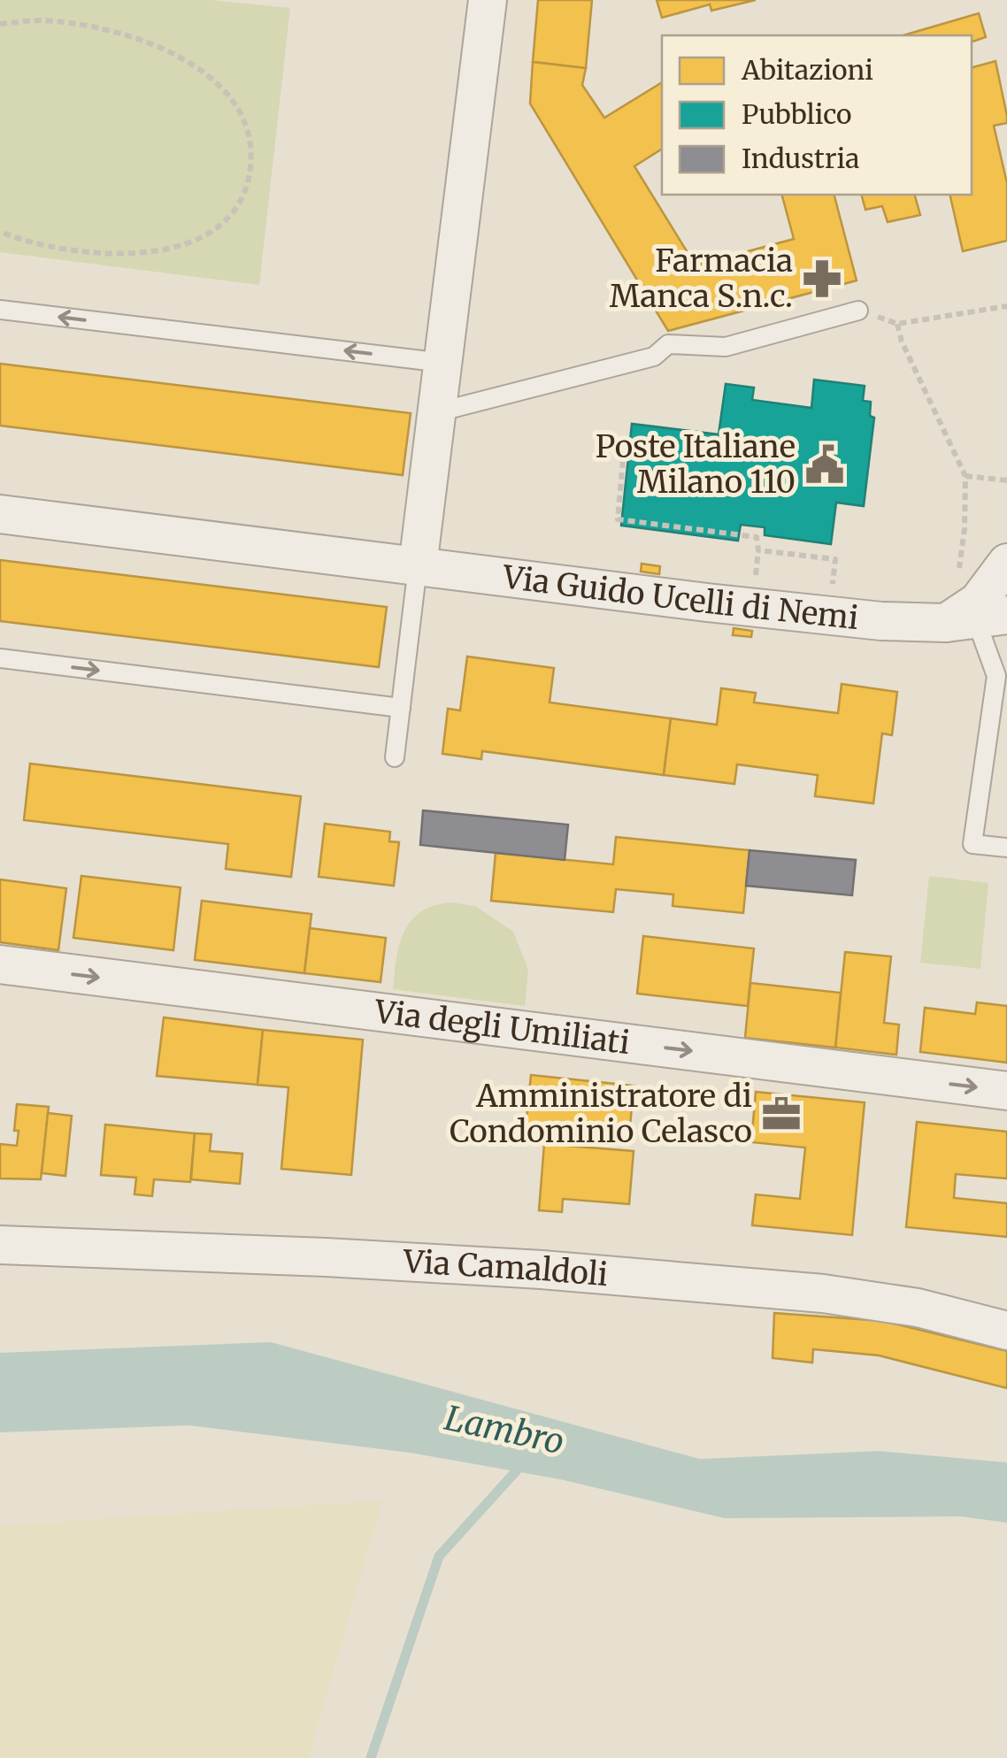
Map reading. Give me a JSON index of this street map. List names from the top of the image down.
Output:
{
  "streets": {
    "street": ["Via Guido Ucelli di Nemi", "Via degli Umiliati", "Via Camaldoli"]
  },
  "one_way": ["Via degli Umiliati"],
  "water": ["Lambro"],
  "places": {
    "pharmacy": ["Farmacia Manca S.n.c."],
    "public building": ["Poste Italiane Milano 110"],
    "office": ["Amministratore di Condominio Celasco"]
  },
  "legend": ["Abitazioni", "Pubblico", "Industria"]
}
